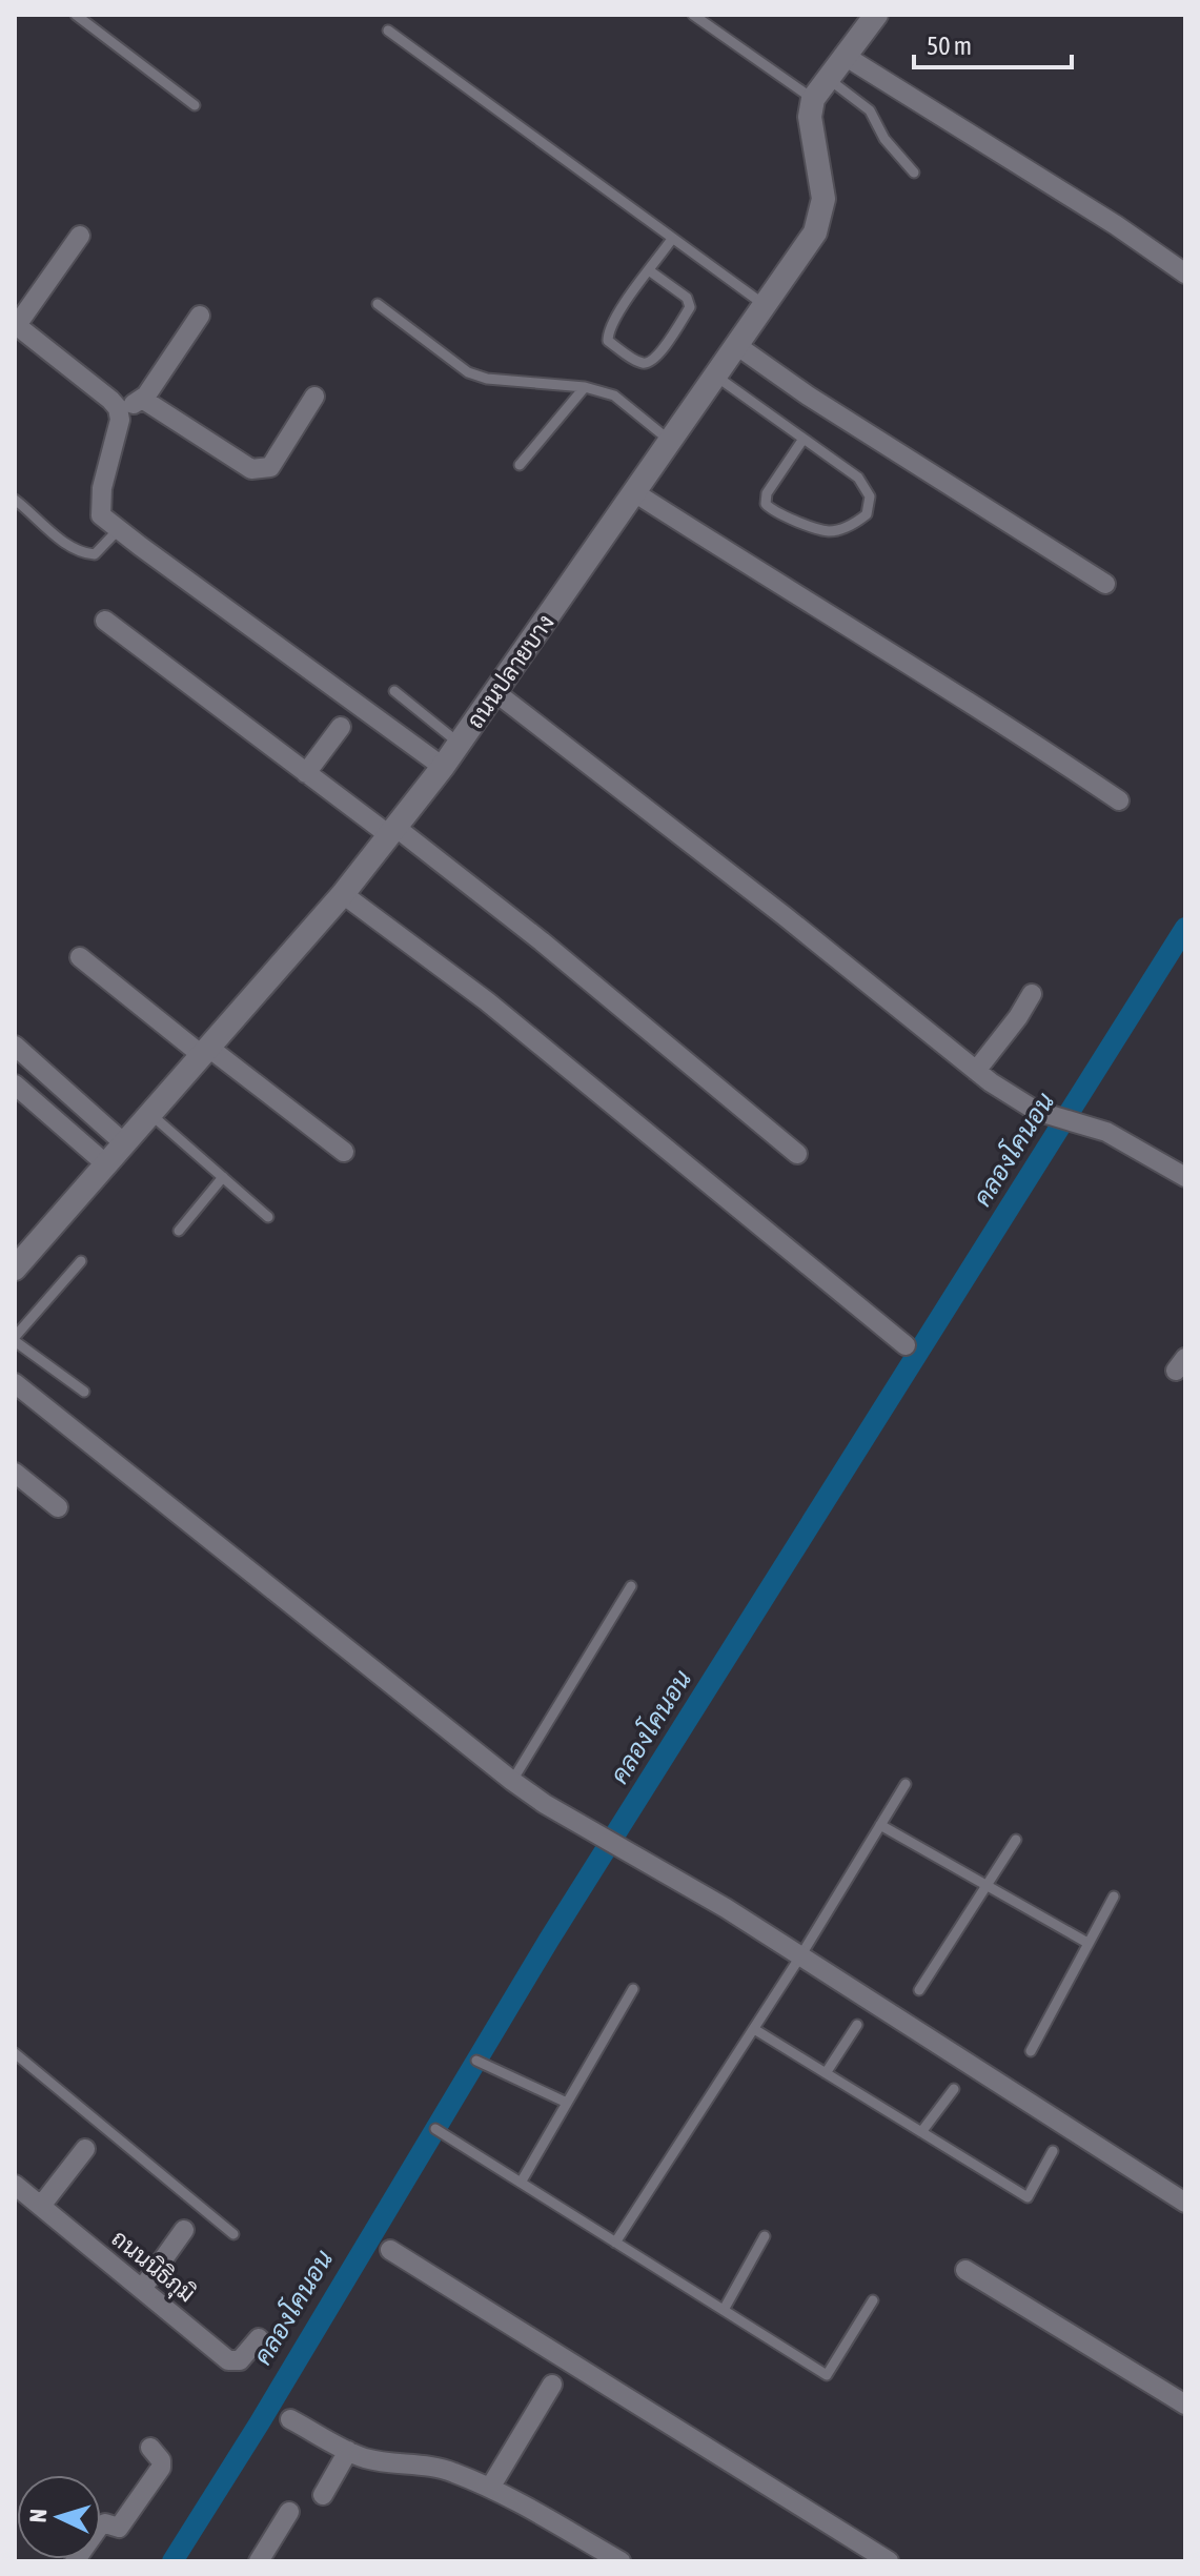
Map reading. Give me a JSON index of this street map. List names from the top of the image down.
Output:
{
  "streets": {
    "street": ["ถนนปลายบาง", "ถนนนิธิภุมิ"]
  },
  "water": ["คลองโคนอน"],
  "scale_bar": "50 m",
  "north": "left"
}
